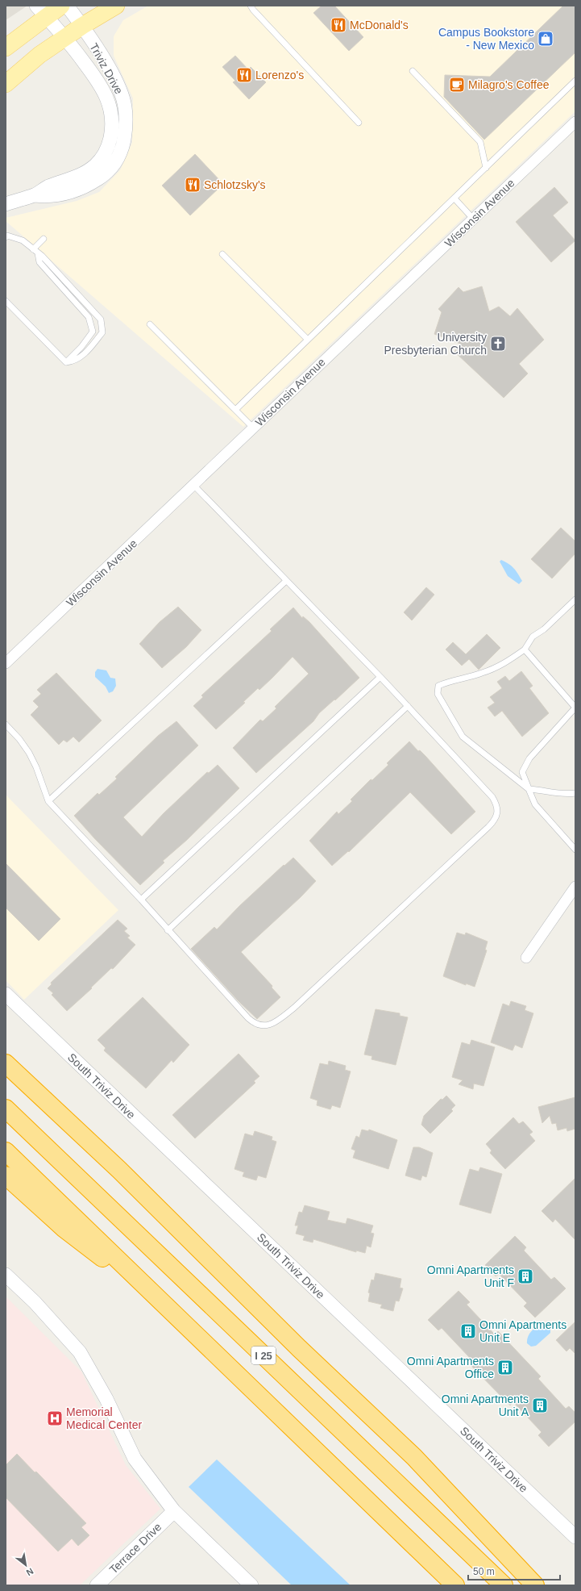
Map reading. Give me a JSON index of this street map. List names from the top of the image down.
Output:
{
  "streets": {
    "highway": ["I 25"],
    "street": [
      "Triviz Drive",
      "Wisconsin Avenue",
      "South Triviz Drive",
      "Terrace Drive"
    ]
  },
  "places": {
    "restaurant": ["McDonald's", "Lorenzo's", "Schlotzsky's"],
    "shop": ["Campus Bookstore - New Mexico"],
    "cafe": ["Milagro's Coffee"],
    "church": ["University Presbyterian Church"],
    "building": [
      "Omni Apartments Unit F",
      "Omni Apartments Unit E",
      "Omni Apartments Office",
      "Omni Apartments Unit A"
    ],
    "hospital": ["Memorial Medical Center"]
  },
  "scale_bar": "50 m",
  "north": "bottom right"
}
